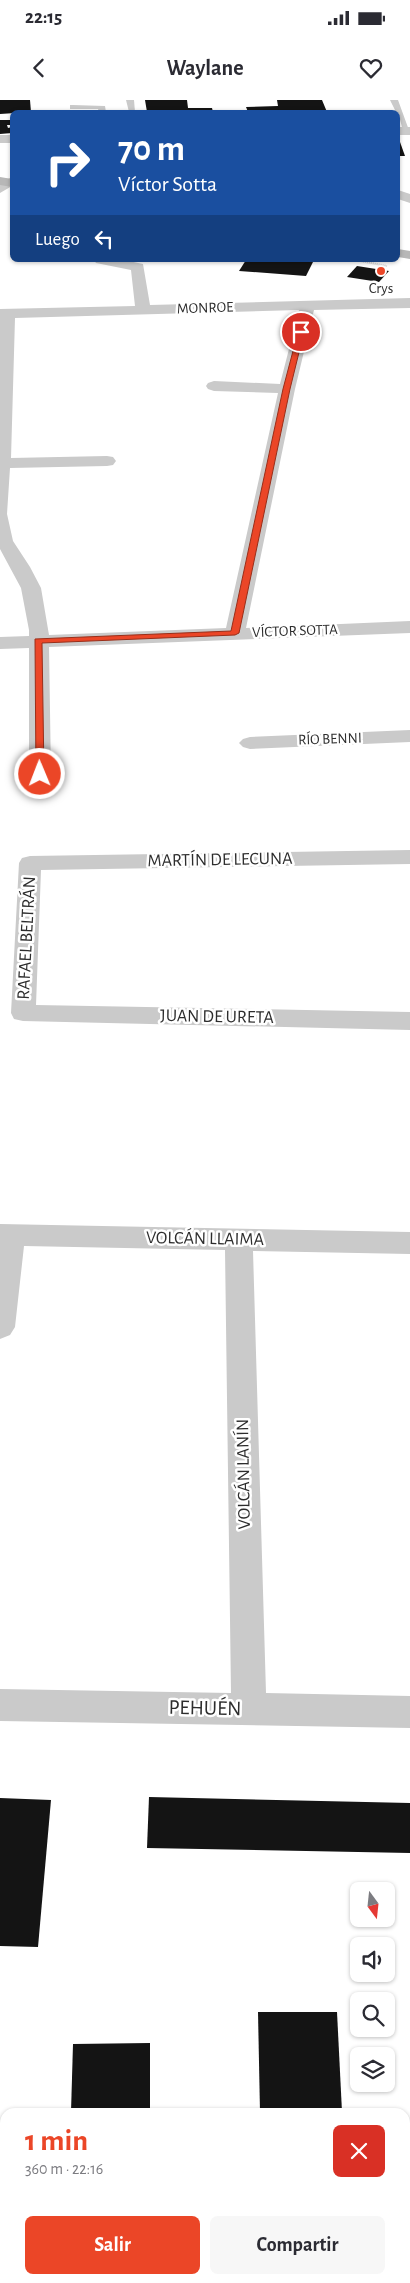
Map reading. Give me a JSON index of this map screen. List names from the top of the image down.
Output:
{
  "streets": {
    "street": [
      "MONROE",
      "VÍCTOR SOTTA",
      "RÍO BENNI",
      "MARTÍN DE LECUNA",
      "RAFAEL BELTRÁN",
      "JUAN DE URETA",
      "VOLCÁN LLAIMA",
      "VOLCÁN LANÍN",
      "PEHUÉN"
    ]
  },
  "crossings": [
    ["MARTÍN DE LECUNA", "RAFAEL BELTRÁN"],
    ["RAFAEL BELTRÁN", "JUAN DE URETA"],
    ["VOLCÁN LLAIMA", "VOLCÁN LANÍN"],
    ["VOLCÁN LANÍN", "PEHUÉN"]
  ],
  "places": ["Crys"],
  "north": "bottom",
  "page": {
    "status": "22:15",
    "header": "Waylane",
    "turn": ["70 m", "Víctor Sotta"],
    "then": "Luego",
    "heading": ["1 min", "360 m · 22:16"],
    "buttons": ["Salir", "Compartir"]
  }
}
